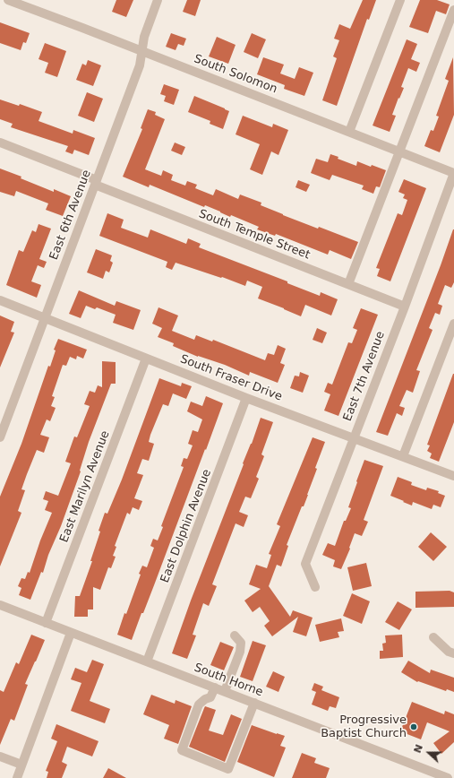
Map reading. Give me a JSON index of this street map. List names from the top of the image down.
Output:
{
  "streets": {
    "street": [
      "South Solomon",
      "East 6th Avenue",
      "South Temple Street",
      "East 7th Avenue",
      "South Fraser Drive",
      "East Marilyn Avenue",
      "East Dolphin Avenue",
      "South Horne"
    ]
  },
  "crossings": [
    ["South Solomon", "East 6th Avenue"],
    ["South Solomon", "East 7th Avenue"],
    ["East 6th Avenue", "South Temple Street"],
    ["East 6th Avenue", "South Fraser Drive"],
    ["South Temple Street", "East 7th Avenue"],
    ["East 7th Avenue", "South Fraser Drive"],
    ["South Fraser Drive", "East Marilyn Avenue"],
    ["South Fraser Drive", "East Dolphin Avenue"],
    ["East Marilyn Avenue", "South Horne"],
    ["East Dolphin Avenue", "South Horne"]
  ],
  "places": ["Progressive Baptist Church"],
  "north": "left"
}
